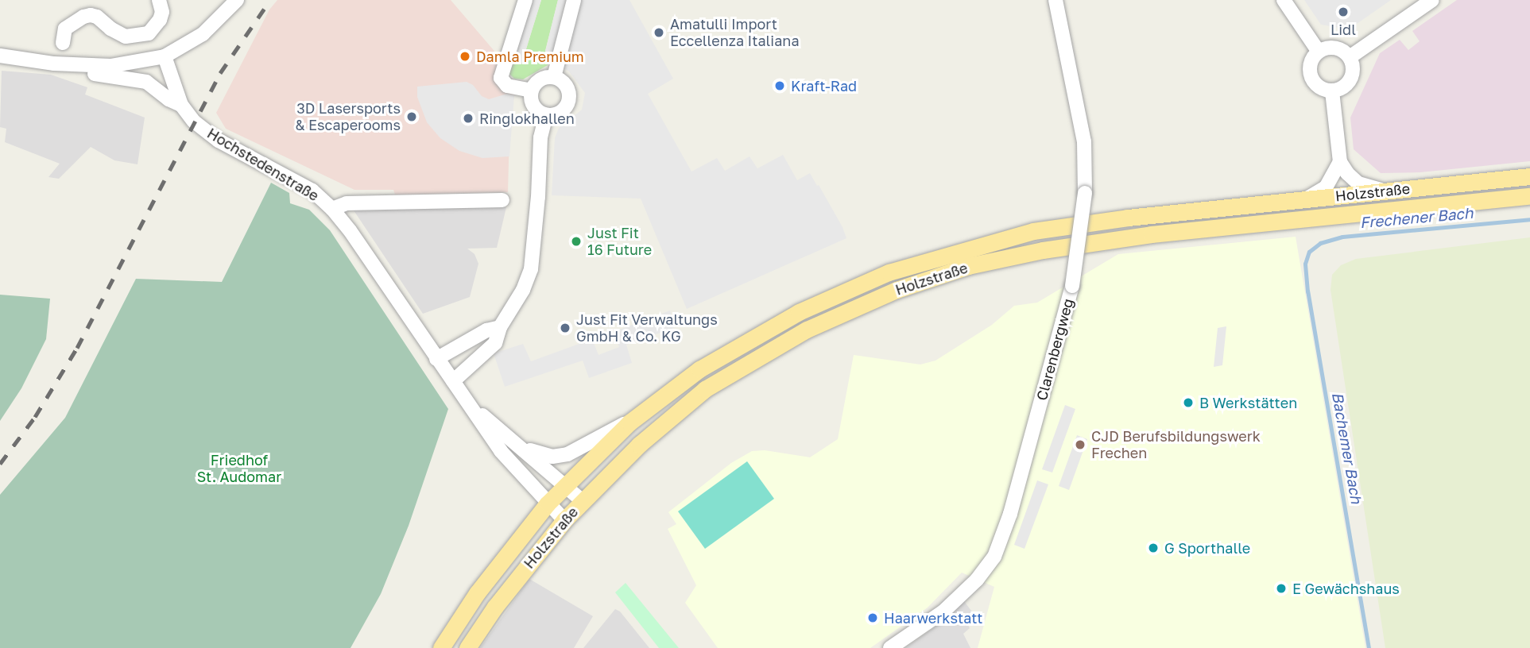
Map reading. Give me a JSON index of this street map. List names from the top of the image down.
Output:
{
  "streets": {
    "main road": ["Holzstraße"],
    "street": ["Hochstedenstraße", "Clarenbergweg"]
  },
  "water": ["Frechener Bach", "Bachemer Bach"],
  "parks": ["Friedhof St. Audomar"],
  "places": [
    "Lidl",
    "Amatulli Import Eccellenza Italiana",
    "Damla Premium",
    "Kraft-Rad",
    "3D Lasersports & Escaperooms",
    "Ringlokhallen",
    "Just Fit 16 Future",
    "Just Fit Verwaltungs GmbH & Co. KG",
    "B Werkstätten",
    "CJD Berufsbildungswerk Frechen",
    "G Sporthalle",
    "E Gewächshaus",
    "Haarwerkstatt"
  ]
}
